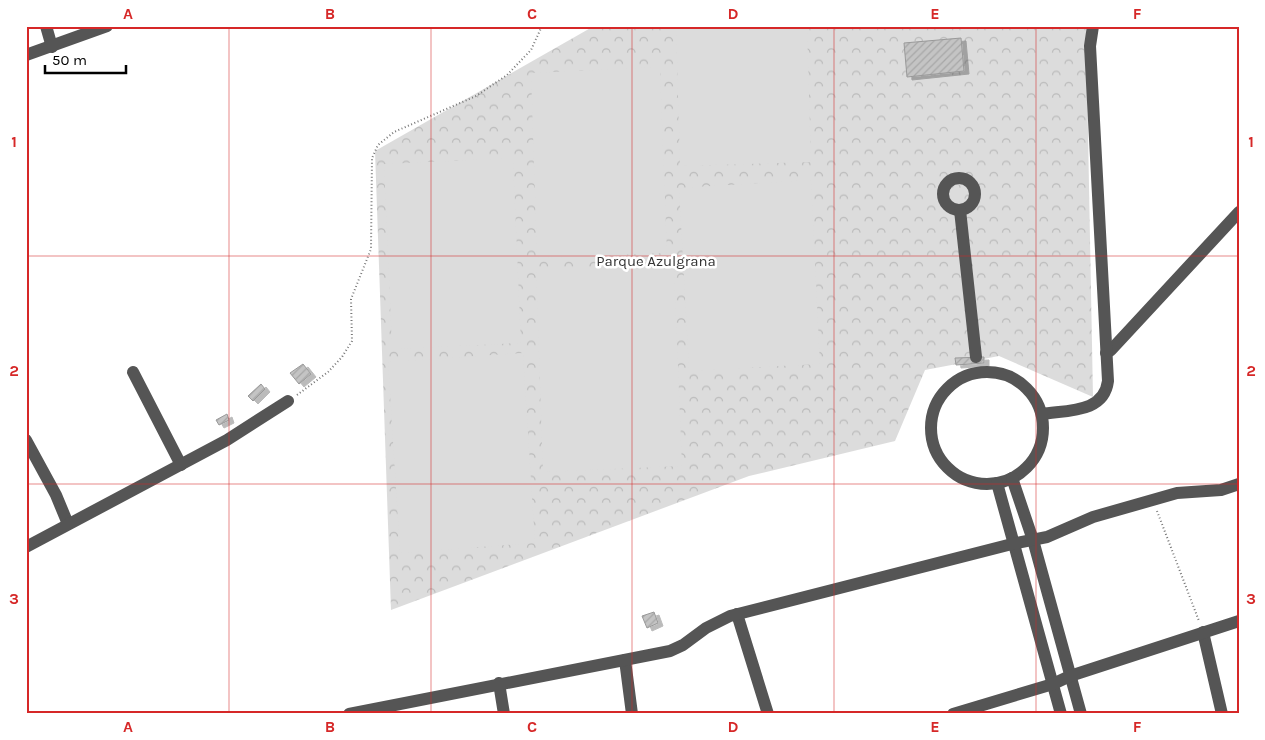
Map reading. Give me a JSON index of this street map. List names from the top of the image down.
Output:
{
  "parks": ["Parque Azulgrana"],
  "scale_bar": "50 m",
  "grid": {
    "columns": [
      "A",
      "B",
      "C",
      "D",
      "E",
      "F"
    ],
    "rows": ["1", "2", "3"]
  }
}
